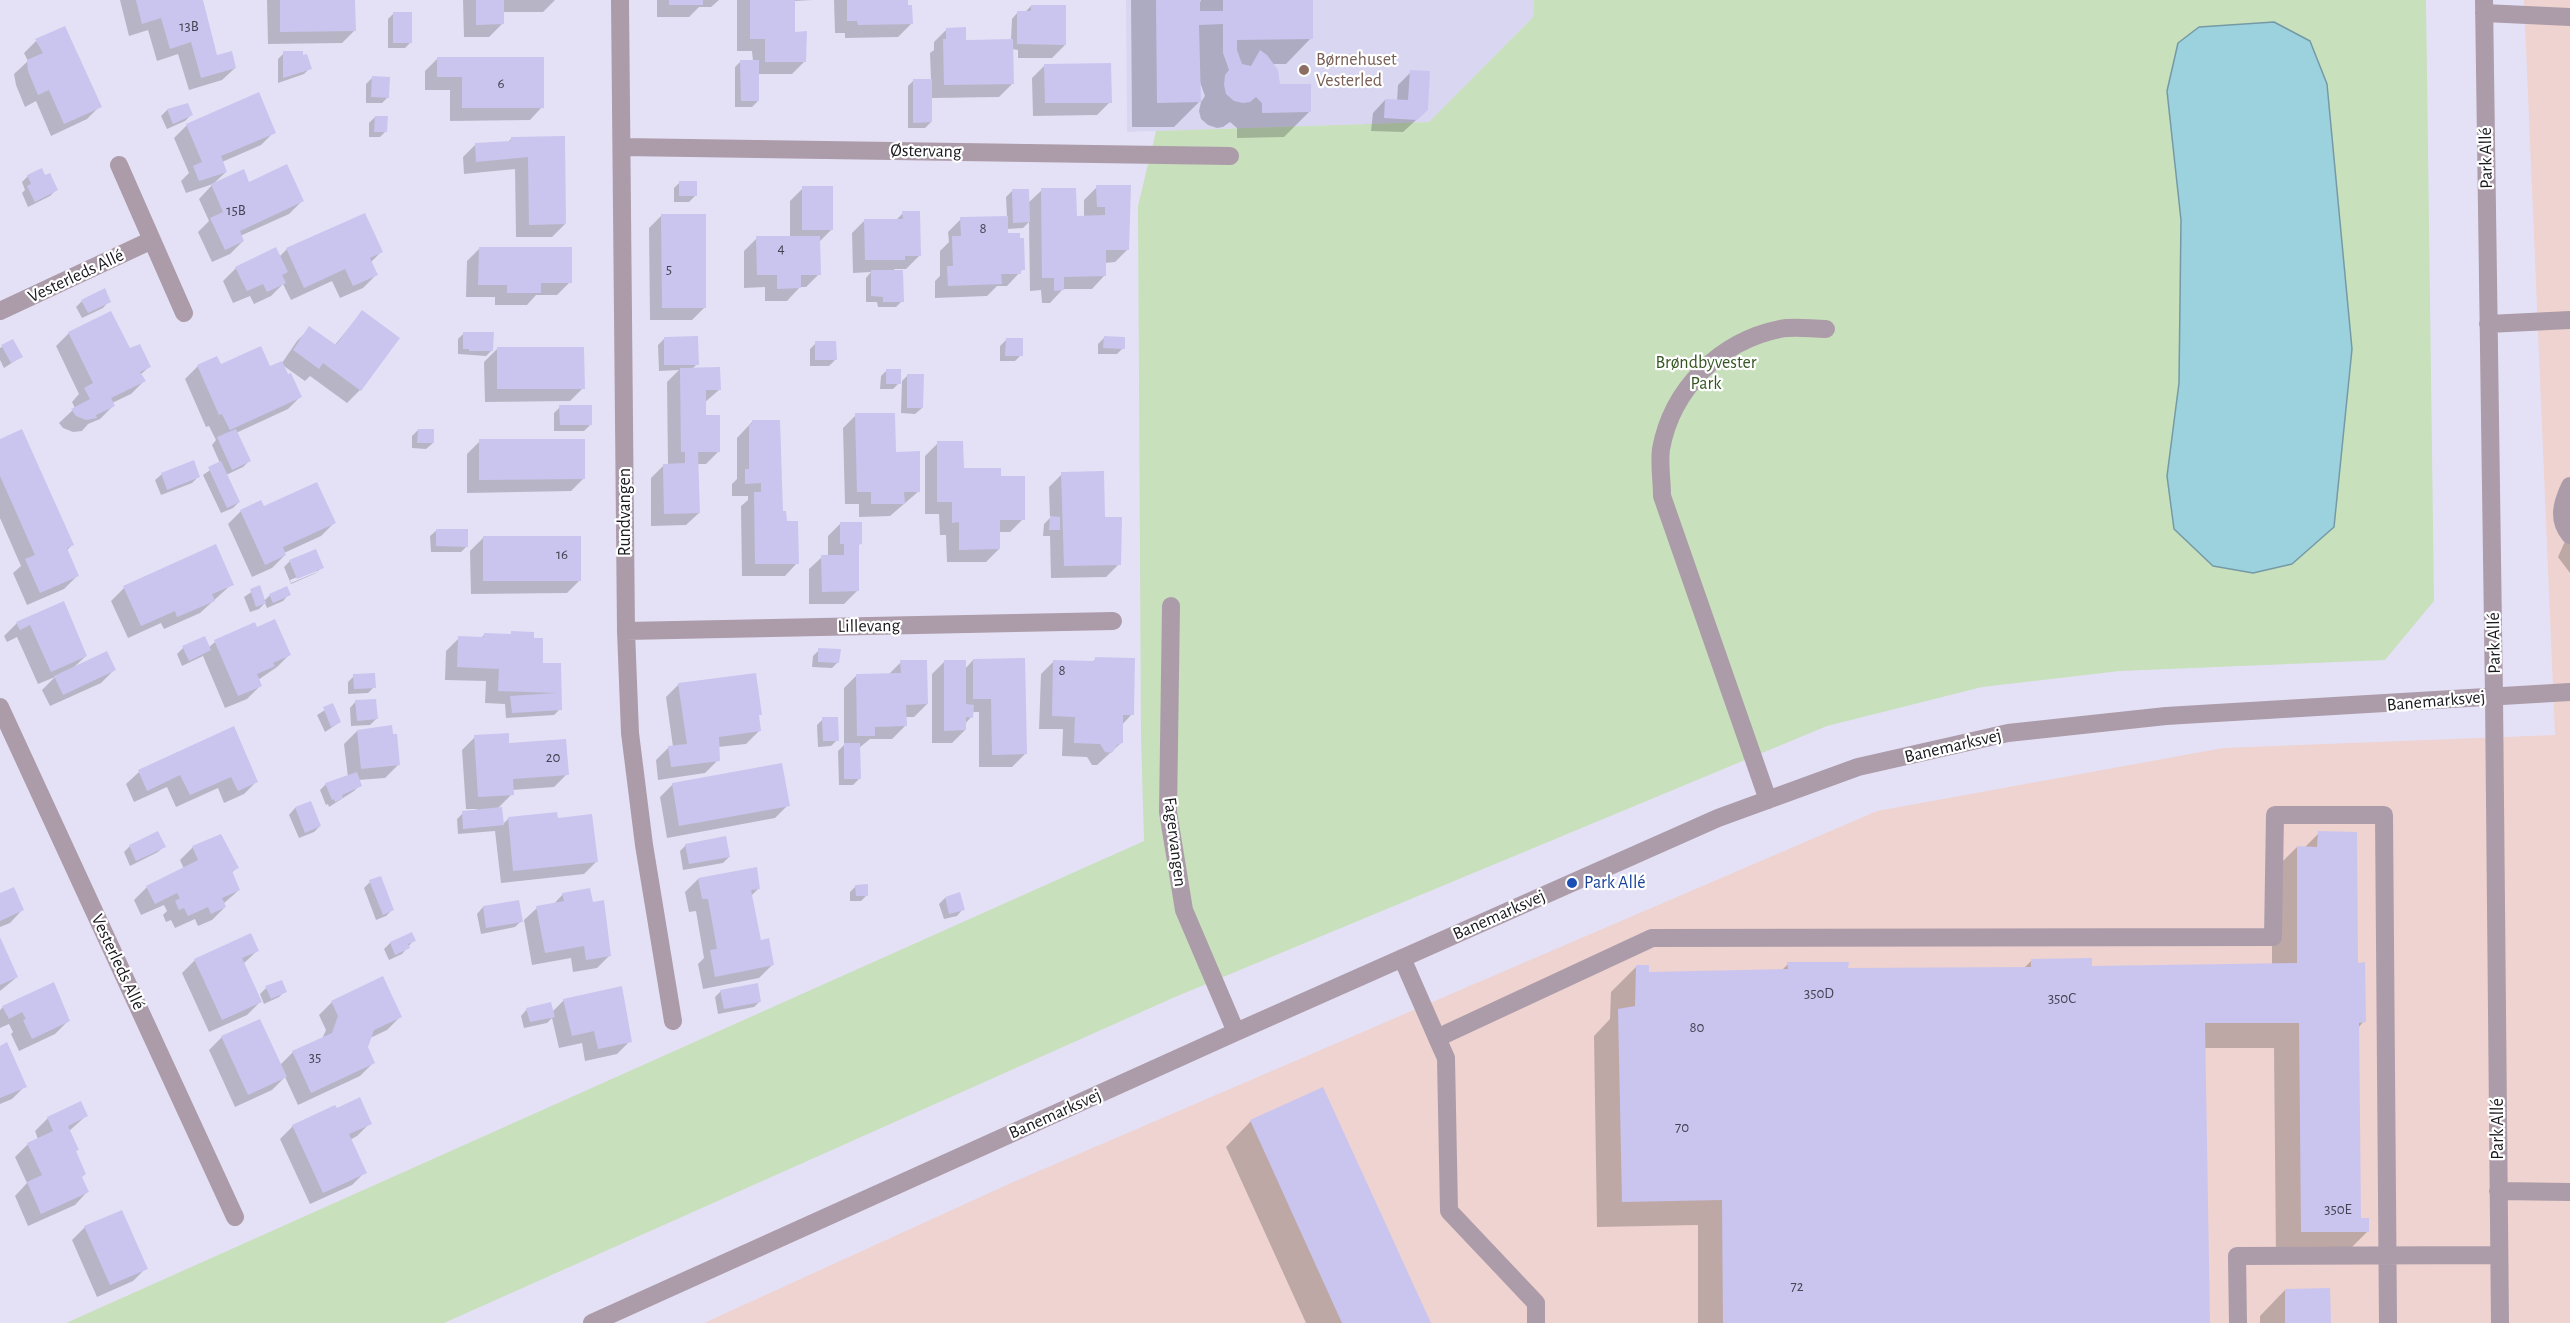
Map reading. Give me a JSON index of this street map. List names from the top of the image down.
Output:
{
  "streets": {
    "street": [
      "Østervang",
      "Park Allé",
      "Vesterleds Allé",
      "Rundvangen",
      "Lillevang",
      "Banemarksvej",
      "Fagervangen"
    ]
  },
  "crossings": [
    ["Østervang", "Rundvangen"],
    ["Park Allé", "Banemarksvej"],
    ["Rundvangen", "Lillevang"],
    ["Banemarksvej", "Fagervangen"]
  ],
  "parks": ["Brøndbyvester Park"],
  "places": ["Børnehuset Vesterled", "Park Allé"],
  "house_numbers": [
    "13B",
    "6",
    "15B",
    "8",
    "4",
    "5",
    "16",
    "8",
    "20",
    "350D",
    "350C",
    "80",
    "35",
    "70",
    "350E",
    "72"
  ]
}
